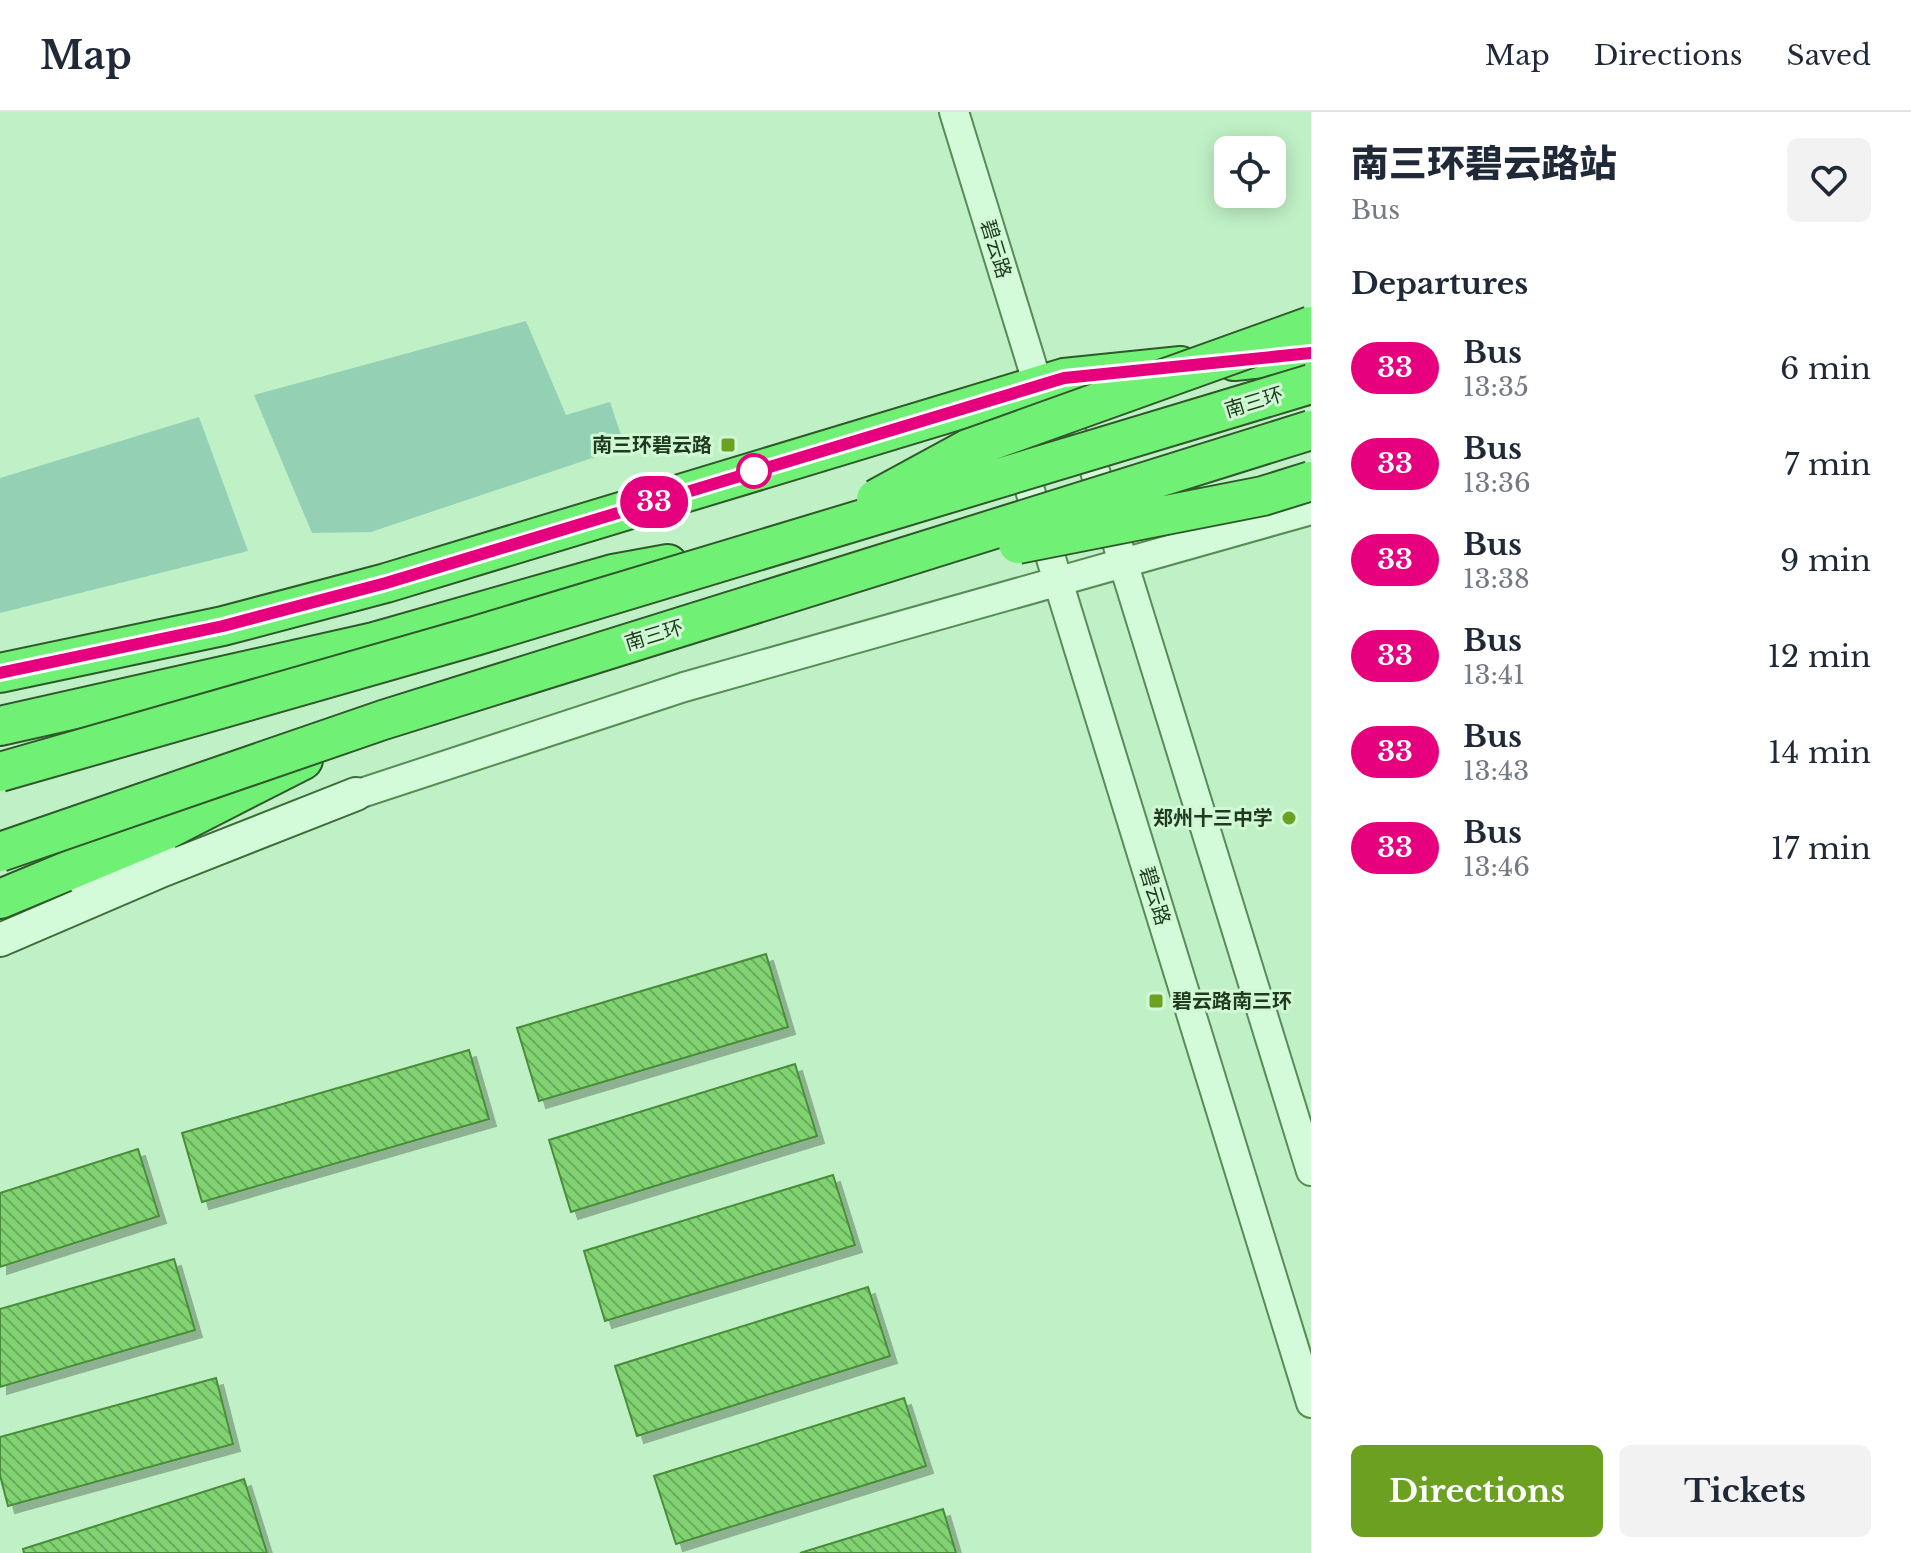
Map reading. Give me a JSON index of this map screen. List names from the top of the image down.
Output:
{
  "streets": {
    "highway": ["南三环"],
    "street": ["碧云路"]
  },
  "places": {
    "transit": ["南三环碧云路", "碧云路南三环"],
    "other": ["郑州十三中学"]
  },
  "lines": ["bus line 33"],
  "page": {
    "header": "Map",
    "nav": ["Map", "Directions", "Saved"],
    "on_map": "33",
    "heading": [
      ["南三环碧云路站", "Bus"],
      "Departures"
    ],
    "list": [
      {
        "mark": "33",
        "name": "Bus",
        "note": "13:35",
        "value": "6 min"
      },
      {
        "mark": "33",
        "name": "Bus",
        "note": "13:36",
        "value": "7 min"
      },
      {
        "mark": "33",
        "name": "Bus",
        "note": "13:38",
        "value": "9 min"
      },
      {
        "mark": "33",
        "name": "Bus",
        "note": "13:41",
        "value": "12 min"
      },
      {
        "mark": "33",
        "name": "Bus",
        "note": "13:43",
        "value": "14 min"
      },
      {
        "mark": "33",
        "name": "Bus",
        "note": "13:46",
        "value": "17 min"
      }
    ],
    "buttons": ["Directions", "Tickets"]
  }
}
